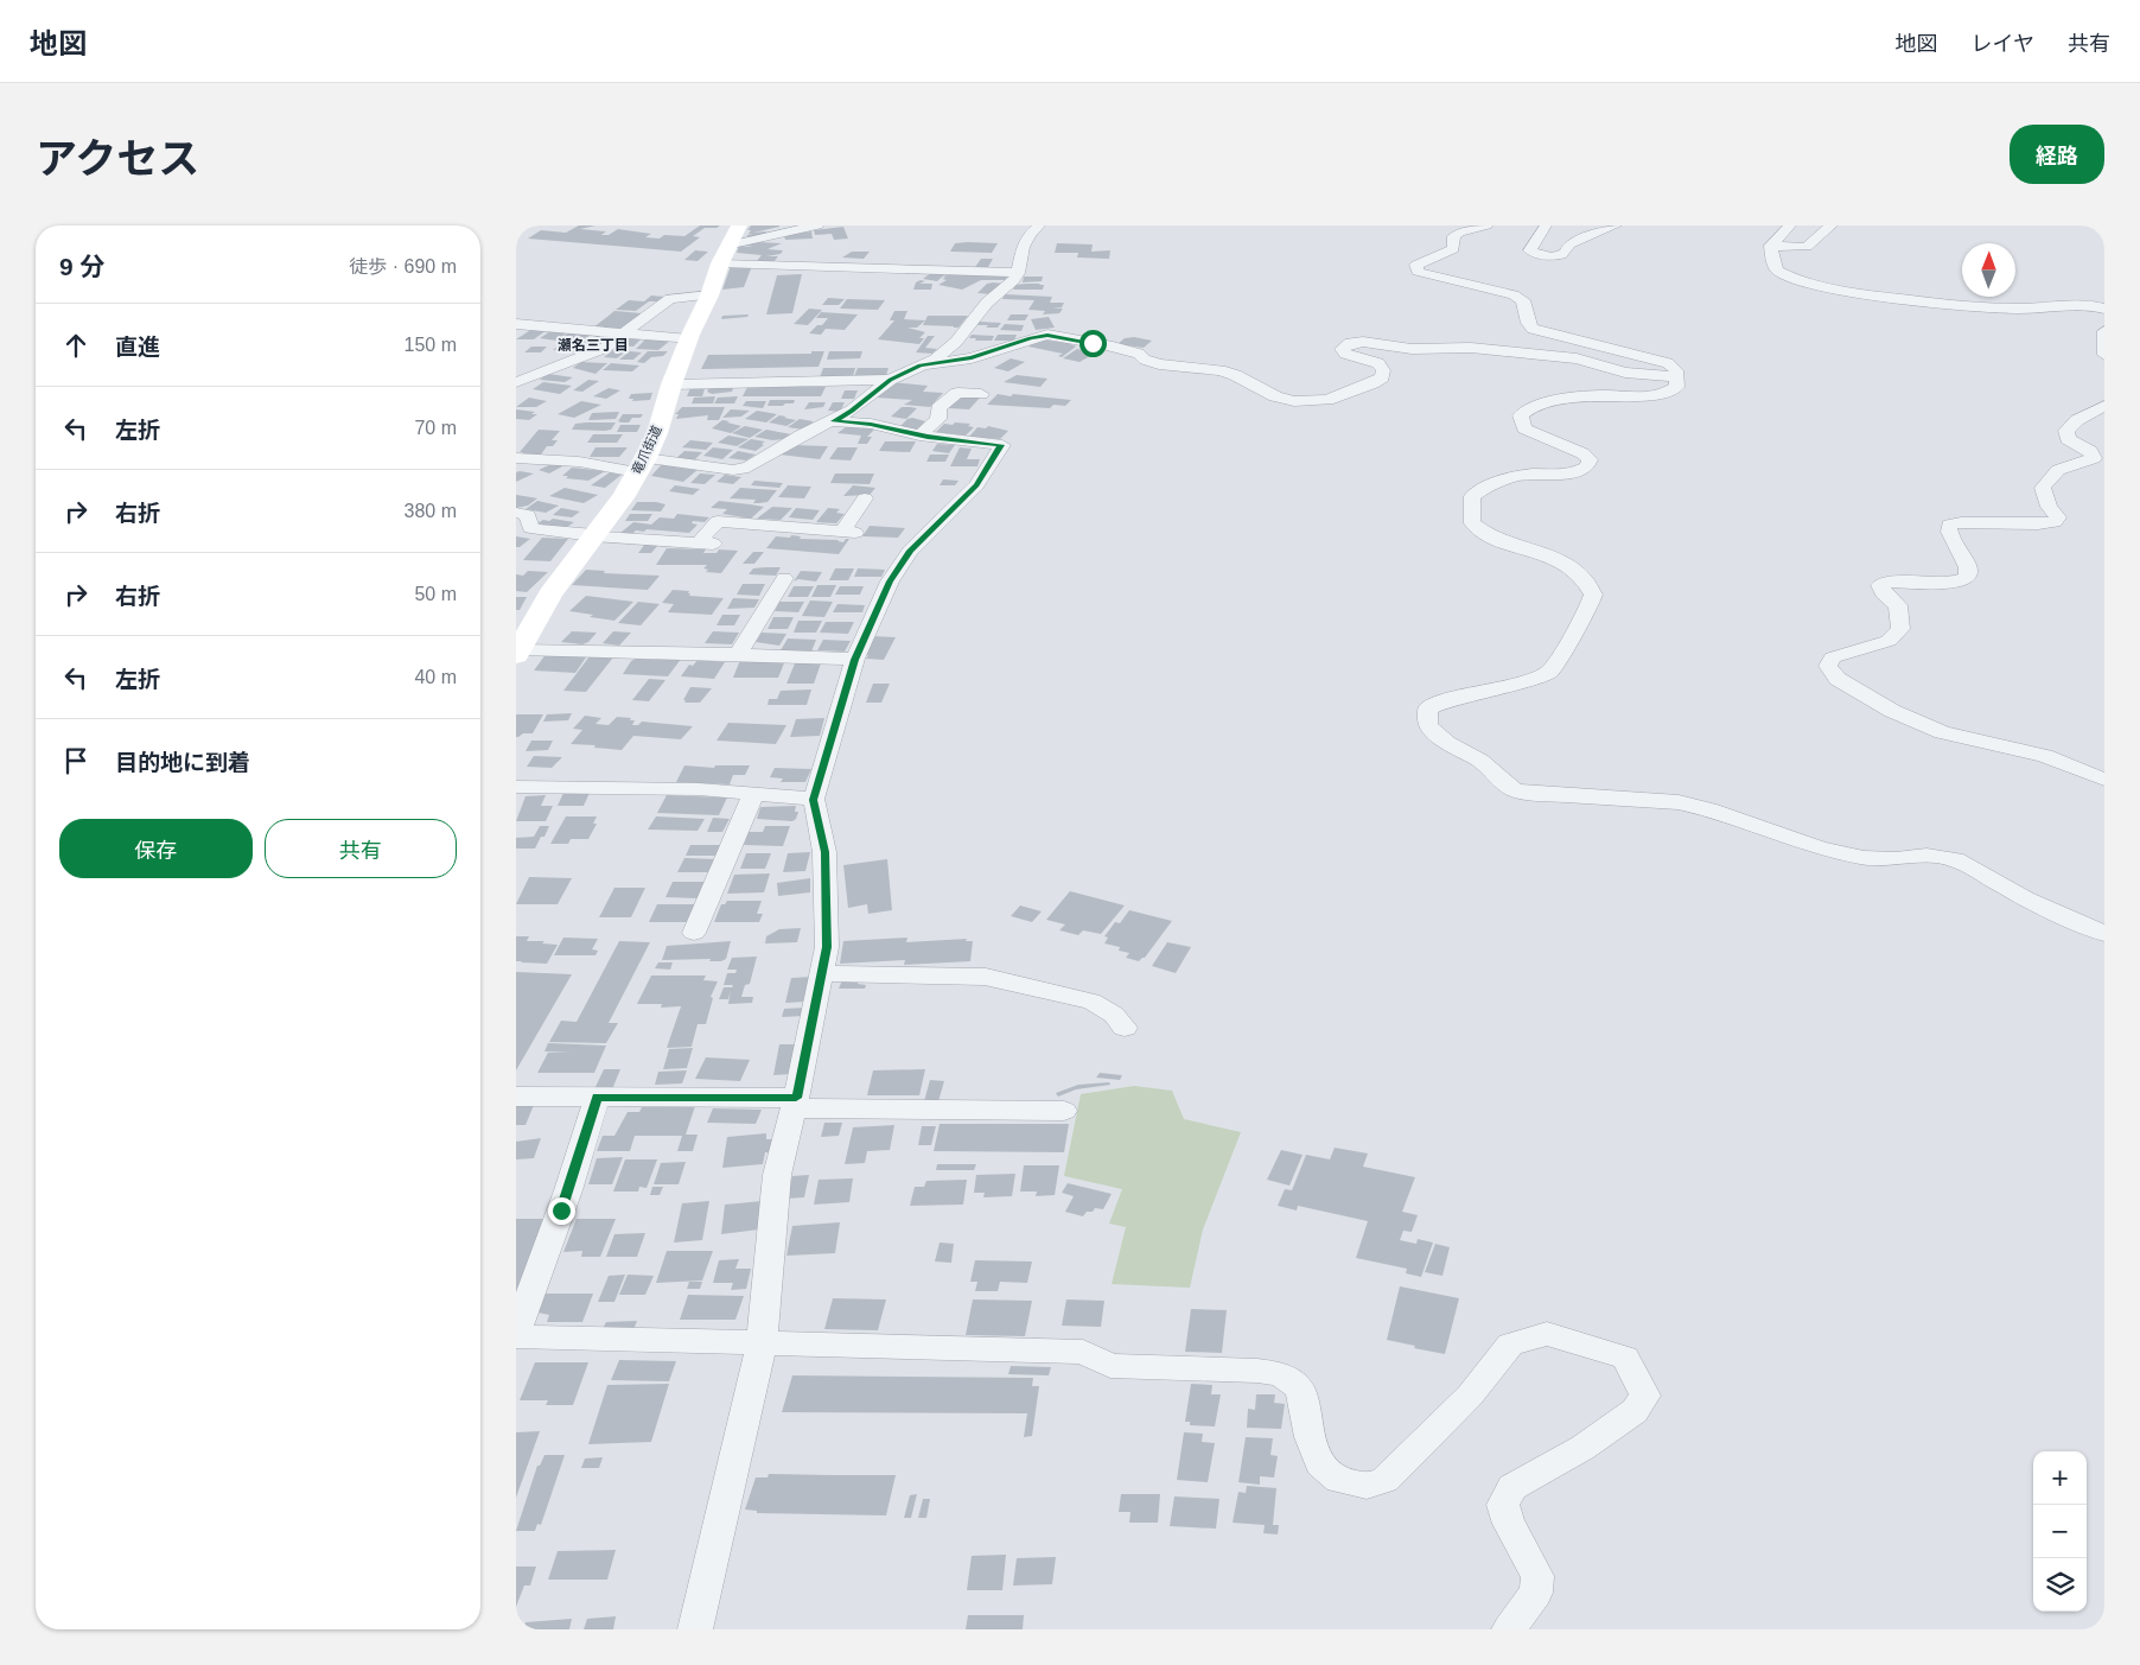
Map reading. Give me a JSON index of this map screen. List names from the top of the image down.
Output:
{
  "streets": {
    "main road": ["竜爪街道"]
  },
  "districts": ["瀬名三丁目"],
  "north": "top",
  "page": {
    "header": "地図",
    "nav": ["地図", "レイヤ", "共有"],
    "title": "アクセス",
    "buttons": [
      "経路",
      ["保存", "共有"]
    ],
    "heading": ["9 分", "徒歩 · 690 m"],
    "list": [
      ["直進", "150 m"],
      ["左折", "70 m"],
      ["右折", "380 m"],
      ["右折", "50 m"],
      ["左折", "40 m"],
      "目的地に到着"
    ],
    "map_buttons": ["+", "−"]
  }
}
